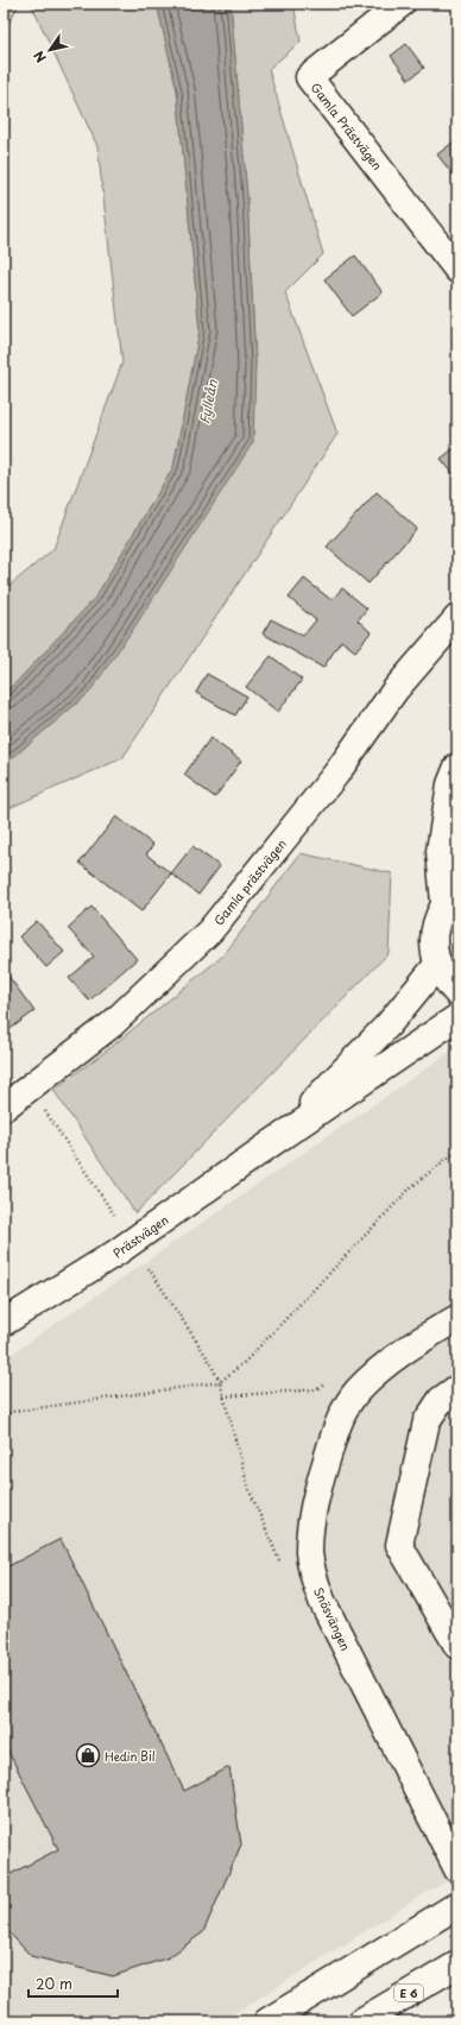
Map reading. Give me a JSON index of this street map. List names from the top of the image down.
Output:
{
  "streets": {
    "main road": [
      "Gamla Prästvägen",
      "Gamla prästvägen",
      "Prästvägen",
      "Snösvängen",
      "E 6"
    ]
  },
  "water": ["Fylleån"],
  "places": {
    "shop": ["Hedin Bil"]
  },
  "scale_bar": "20 m",
  "north": "bottom left"
}
